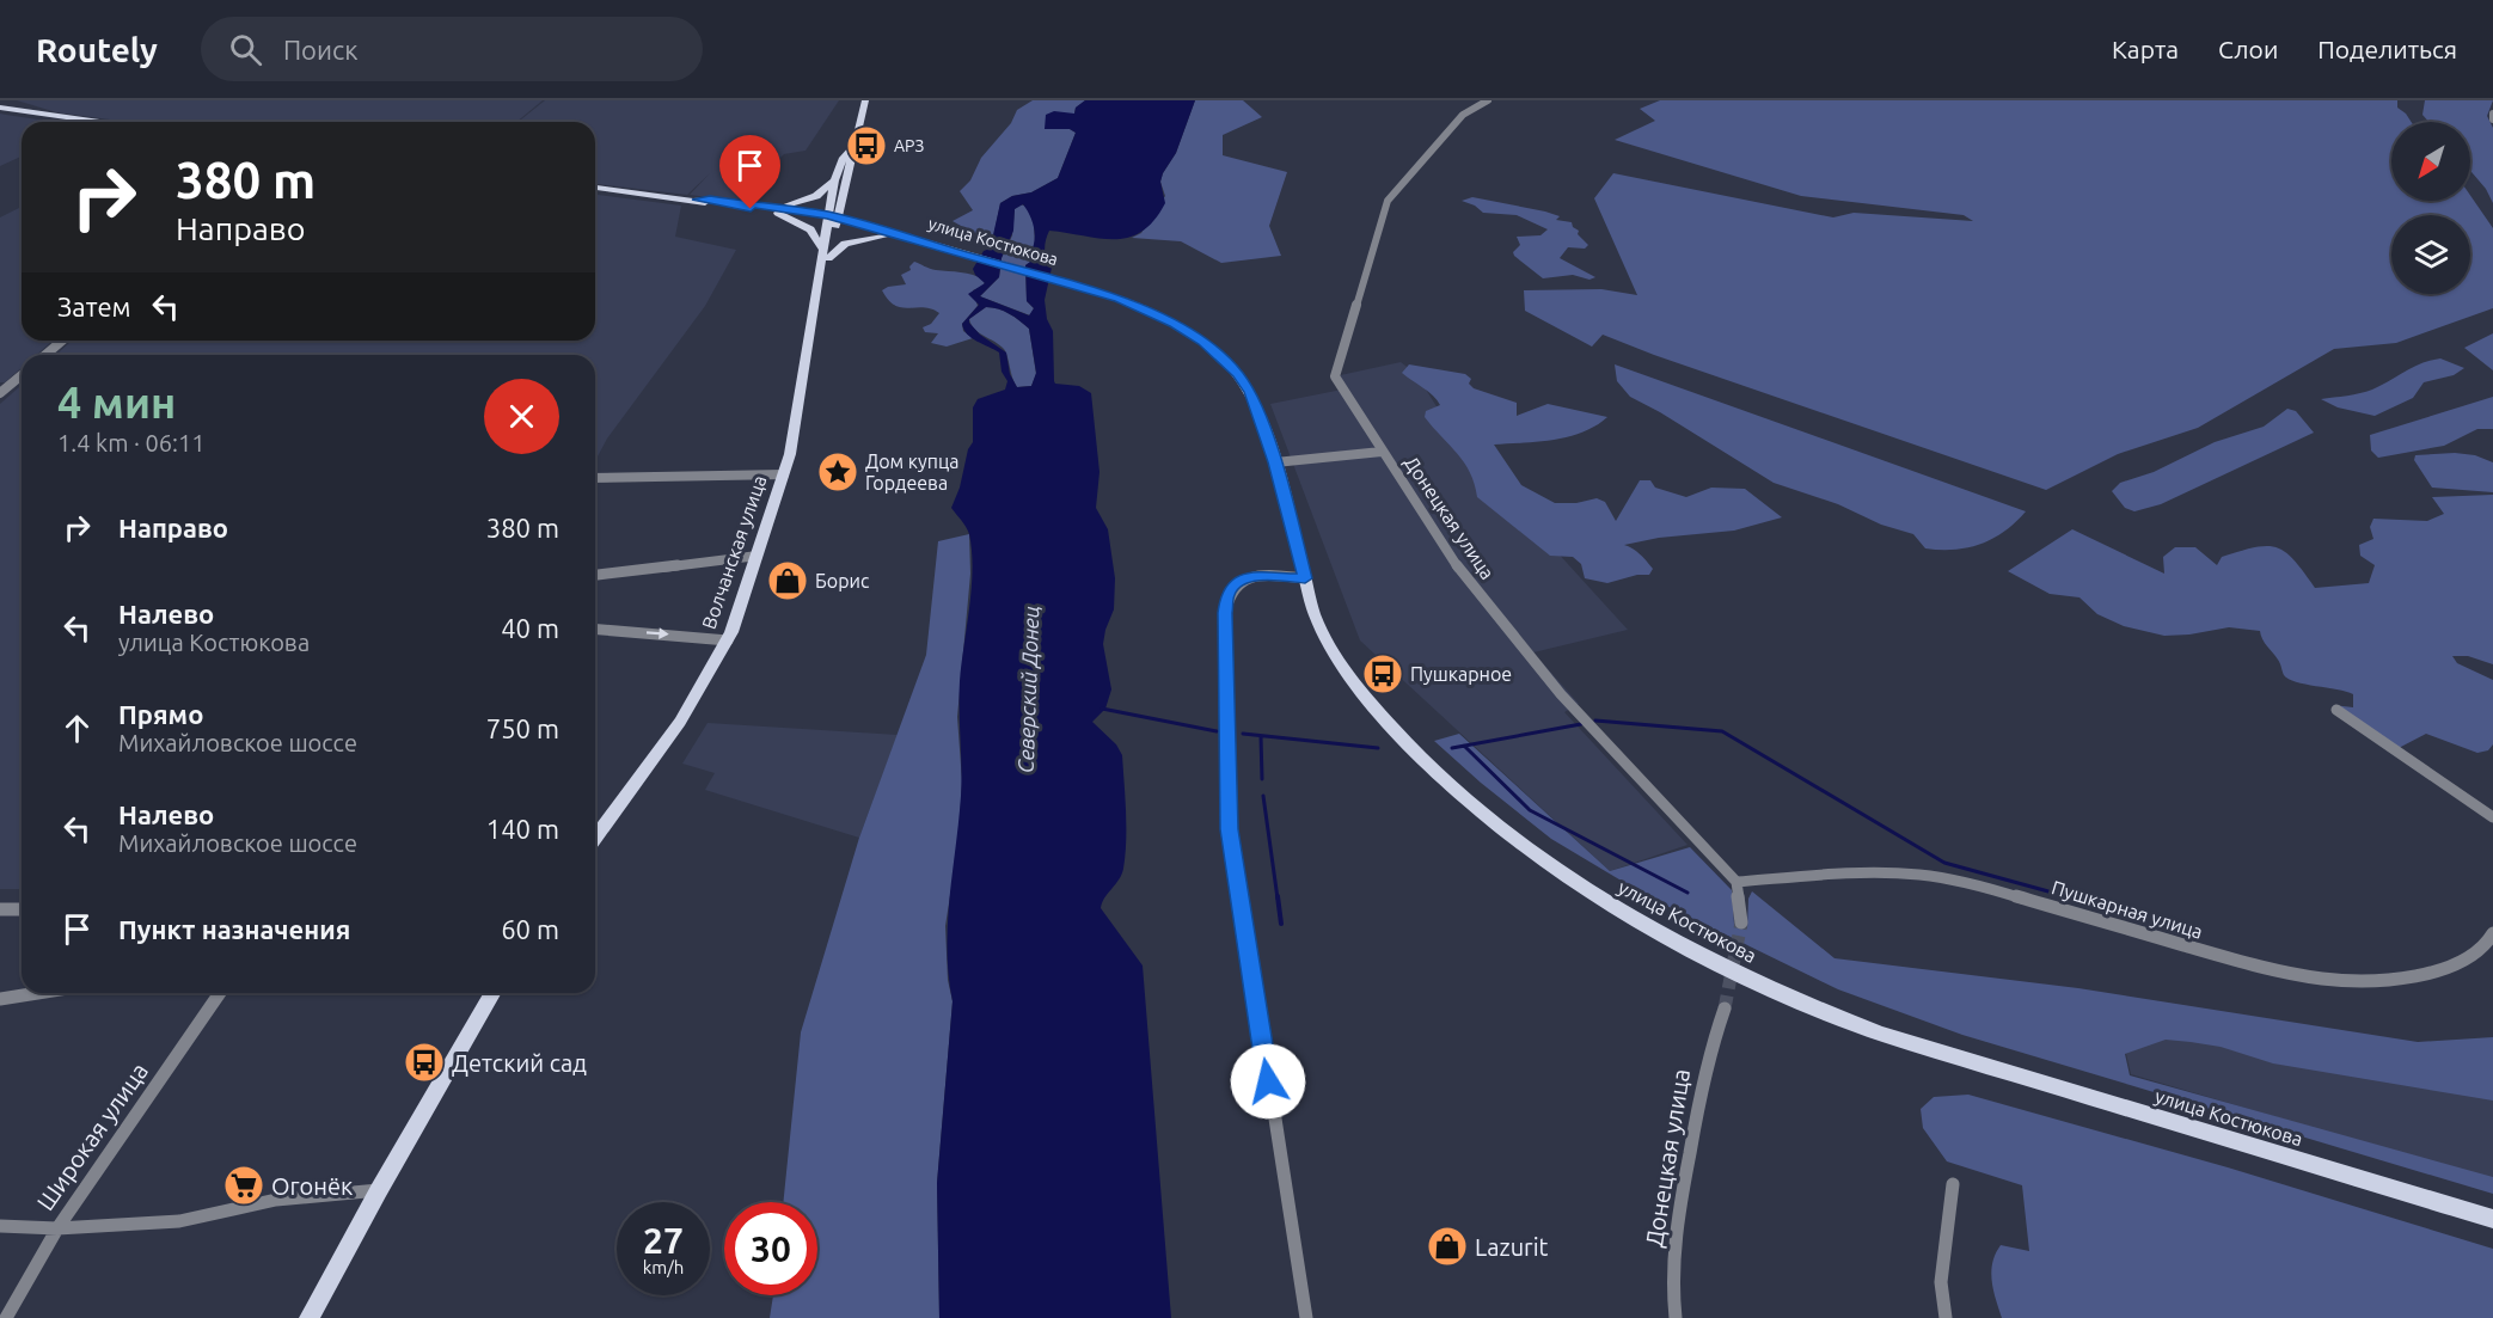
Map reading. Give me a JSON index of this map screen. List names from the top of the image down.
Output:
{
  "streets": {
    "main road": ["улица Костюкова", "Волчанская улица"],
    "street": ["Донецкая улица", "Пушкарная улица", "Широкая улица"]
  },
  "crossings": [
    ["улица Костюкова", "Волчанская улица"],
    ["Донецкая улица", "Пушкарная улица"]
  ],
  "water": ["Северский Донец"],
  "places": {
    "bus stop": ["АРЗ", "Пушкарное", "Детский сад"],
    "place": ["Дом купца Гордеева"],
    "shop": ["Борис", "Lazurit"],
    "supermarket": ["Огонёк"]
  },
  "north": "bottom left",
  "page": {
    "header": "Routely",
    "search": "Поиск",
    "nav": ["Карта", "Слои", "Поделиться"],
    "turn": ["380 m", "Направо"],
    "then": "Затем",
    "heading": ["4 мин", "1.4 km · 06:11"],
    "list": [
      {
        "name": "Направо",
        "value": "380 m"
      },
      {
        "name": "Налево",
        "note": "улица Костюкова",
        "value": "40 m"
      },
      {
        "name": "Прямо",
        "note": "Михайловское шоссе",
        "value": "750 m"
      },
      {
        "name": "Налево",
        "note": "Михайловское шоссе",
        "value": "140 m"
      },
      {
        "name": "Пункт назначения",
        "value": "60 m"
      }
    ],
    "speed": "27 km/h",
    "limit": "30"
  }
}
